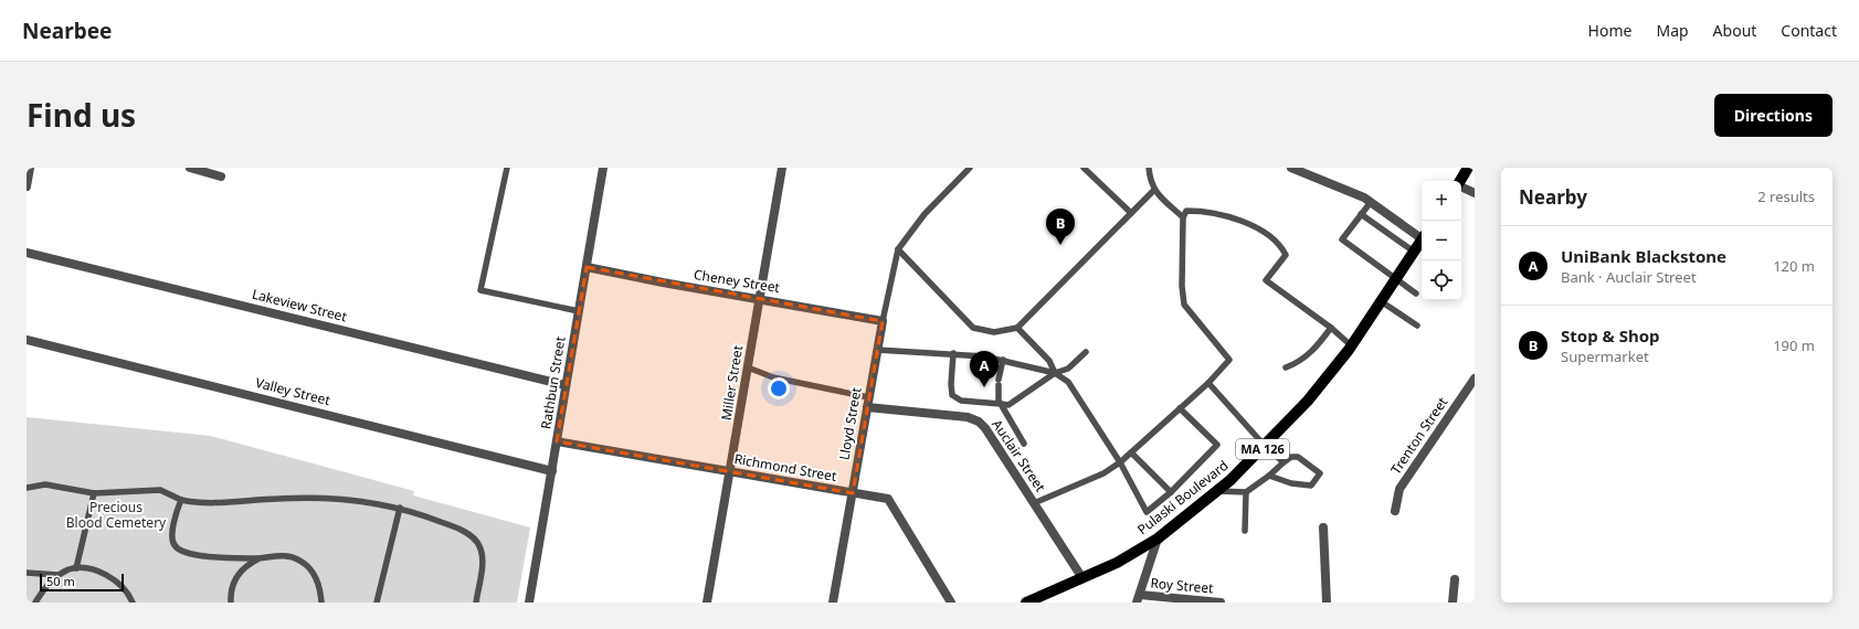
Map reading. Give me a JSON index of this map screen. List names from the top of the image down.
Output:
{
  "streets": {
    "main road": ["MA 126", "Pulaski Boulevard"],
    "street": [
      "Cheney Street",
      "Lakeview Street",
      "Rathbun Street",
      "Miller Street",
      "Valley Street",
      "Lloyd Street",
      "Trenton Street",
      "Auclair Street",
      "Richmond Street",
      "Roy Street"
    ]
  },
  "crossings": [
    ["Cheney Street", "Rathbun Street"],
    ["Cheney Street", "Miller Street"],
    ["Cheney Street", "Lloyd Street"],
    ["Lakeview Street", "Rathbun Street"],
    ["Rathbun Street", "Valley Street"],
    ["Rathbun Street", "Richmond Street"],
    ["Miller Street", "Richmond Street"],
    ["Lloyd Street", "Auclair Street"],
    ["Lloyd Street", "Richmond Street"],
    ["Auclair Street", "Pulaski Boulevard"]
  ],
  "parks": ["Precious Blood Cemetery"],
  "scale_bar": "50 m",
  "page": {
    "header": "Nearbee",
    "nav": [
      "Home",
      "Map",
      "About",
      "Contact"
    ],
    "title": "Find us",
    "buttons": "Directions",
    "heading": ["Nearby", "2 results"],
    "map_buttons": ["+", "−"],
    "pins": ["B", "A"],
    "list": [
      {
        "mark": "A",
        "name": "UniBank Blackstone",
        "note": "Bank · Auclair Street",
        "value": "120 m"
      },
      {
        "mark": "B",
        "name": "Stop & Shop",
        "note": "Supermarket",
        "value": "190 m"
      }
    ],
    "scale": "50 m"
  }
}
